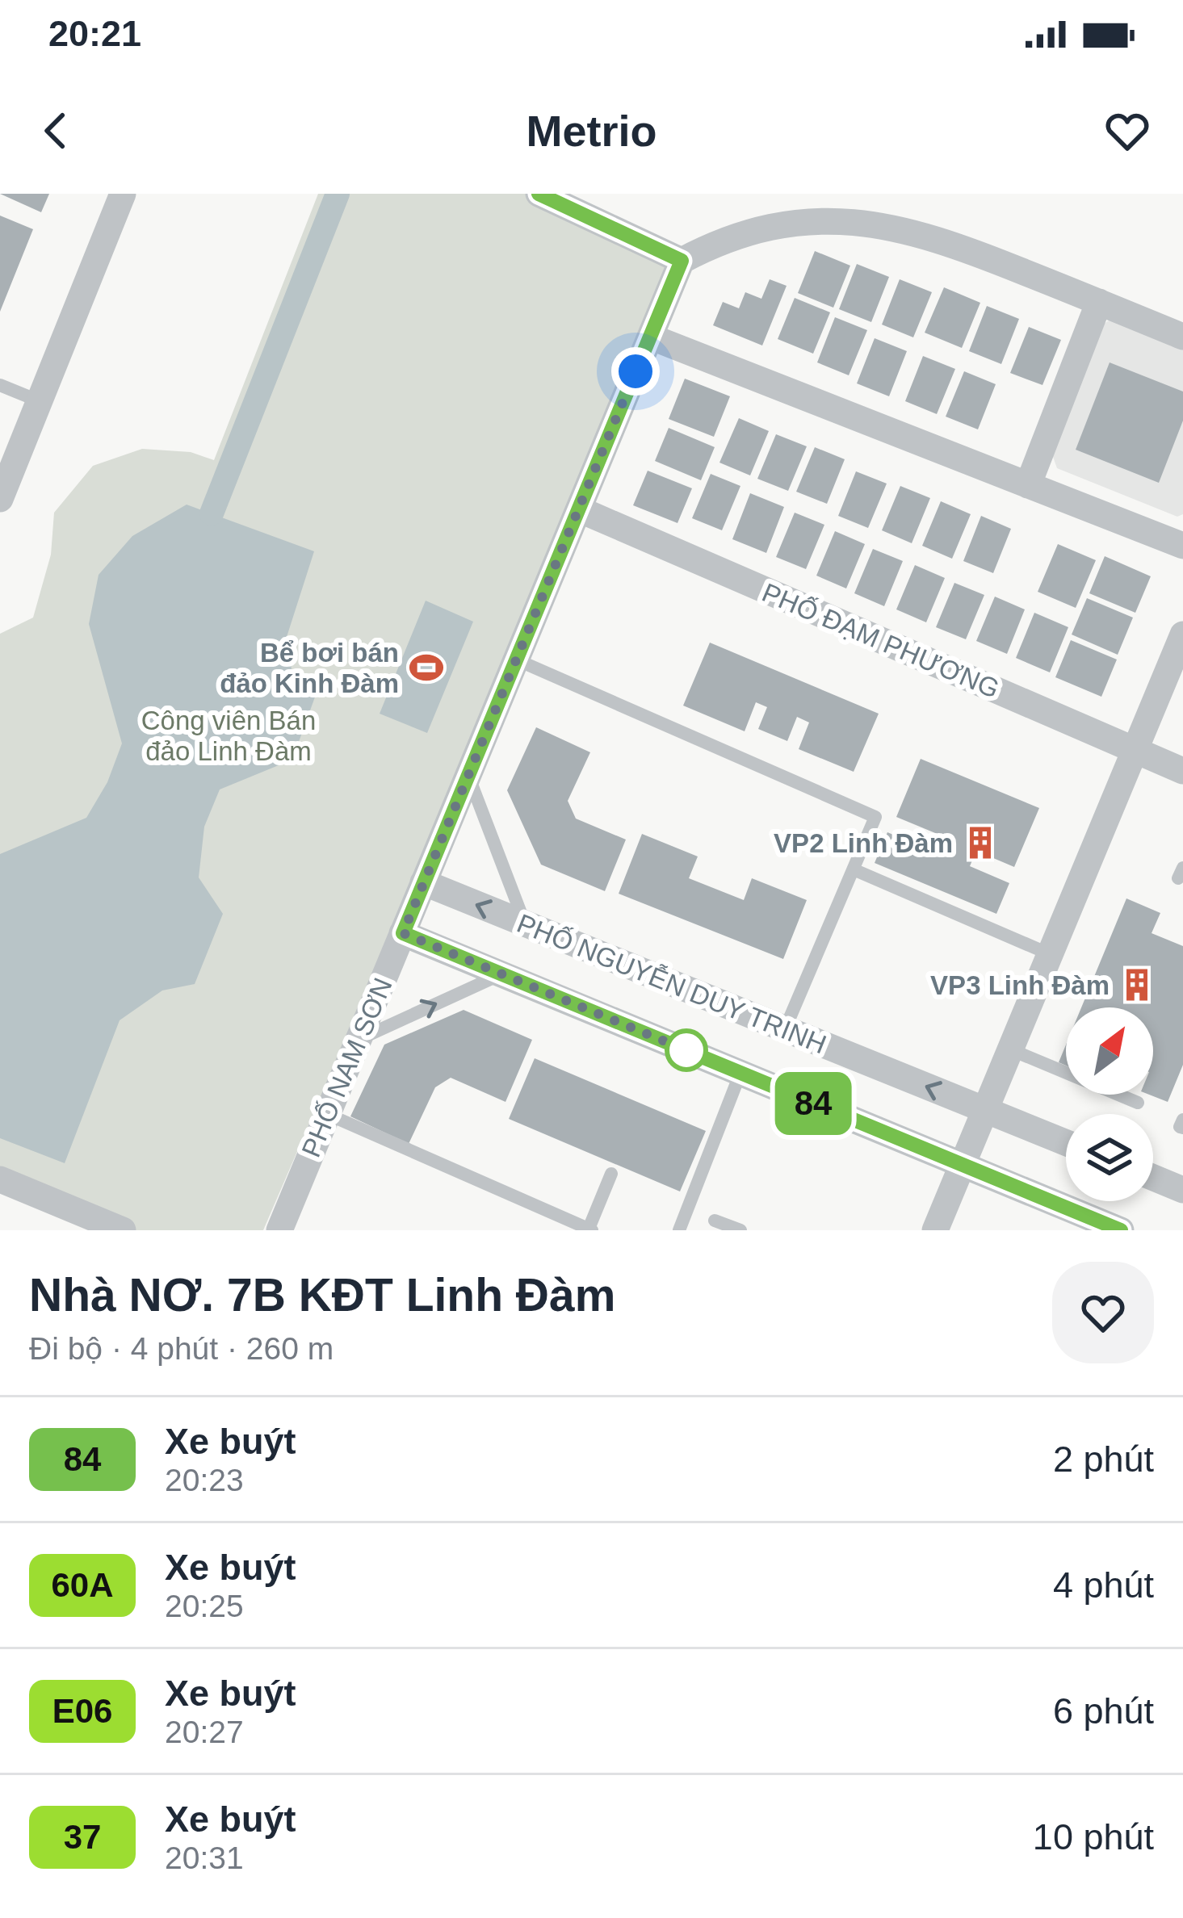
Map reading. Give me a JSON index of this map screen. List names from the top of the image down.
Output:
{
  "streets": {
    "street": ["PHỐ ĐẠM PHƯƠNG", "PHỐ NGUYỄN DUY TRINH", "PHỐ NAM SƠN"]
  },
  "crossings": [
    ["PHỐ ĐẠM PHƯƠNG", "PHỐ NAM SƠN"],
    ["PHỐ NGUYỄN DUY TRINH", "PHỐ NAM SƠN"]
  ],
  "parks": ["Công viên Bán đảo Linh Đàm"],
  "places": {
    "sports": ["Bể bơi bán đảo Kinh Đàm"],
    "building": ["VP2 Linh Đàm", "VP3 Linh Đàm"]
  },
  "lines": ["bus line 84"],
  "north": "top right",
  "page": {
    "status": "20:21",
    "header": "Metrio",
    "on_map": "84",
    "heading": ["Nhà NƠ. 7B KĐT Linh Đàm", "Đi bộ · 4 phút · 260 m"],
    "list": [
      {
        "mark": "84",
        "name": "Xe buýt",
        "note": "20:23",
        "value": "2 phút"
      },
      {
        "mark": "60A",
        "name": "Xe buýt",
        "note": "20:25",
        "value": "4 phút"
      },
      {
        "mark": "E06",
        "name": "Xe buýt",
        "note": "20:27",
        "value": "6 phút"
      },
      {
        "mark": "37",
        "name": "Xe buýt",
        "note": "20:31",
        "value": "10 phút"
      }
    ]
  }
}
